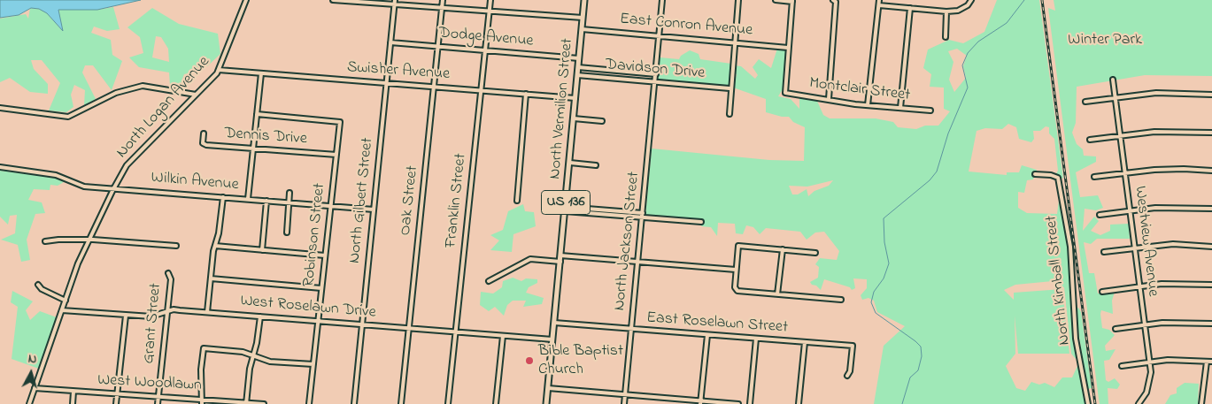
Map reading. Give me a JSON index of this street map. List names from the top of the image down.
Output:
{
  "streets": {
    "main road": ["North Vermilion Street", "US 136"],
    "street": [
      "East Conron Avenue",
      "Dodge Avenue",
      "Davidson Drive",
      "Swisher Avenue",
      "Montclair Street",
      "North Logan Avenue",
      "Dennis Drive",
      "Wilkin Avenue",
      "North Gilbert Street",
      "Oak Street",
      "Franklin Street",
      "Robinson Street",
      "North Jackson Street",
      "Westview Avenue",
      "North Kimball Street",
      "West Roselawn Drive",
      "Grant Street",
      "East Roselawn Street",
      "West Woodlawn"
    ]
  },
  "crossings": [
    ["East Conron Avenue", "Montclair Street"],
    ["East Conron Avenue", "North Vermilion Street"],
    ["East Conron Avenue", "North Jackson Street"],
    ["Dodge Avenue", "North Vermilion Street"],
    ["Dodge Avenue", "North Gilbert Street"],
    ["Dodge Avenue", "Oak Street"],
    ["Dodge Avenue", "Franklin Street"],
    ["Davidson Drive", "North Vermilion Street"],
    ["Davidson Drive", "North Jackson Street"],
    ["Swisher Avenue", "North Logan Avenue"],
    ["Swisher Avenue", "North Vermilion Street"],
    ["Swisher Avenue", "North Gilbert Street"],
    ["Swisher Avenue", "Oak Street"],
    ["Swisher Avenue", "Franklin Street"],
    ["North Logan Avenue", "Wilkin Avenue"],
    ["North Logan Avenue", "West Roselawn Drive"],
    ["North Logan Avenue", "West Woodlawn"],
    ["North Vermilion Street", "West Roselawn Drive"],
    ["North Vermilion Street", "East Roselawn Street"],
    ["Dennis Drive", "Robinson Street"],
    ["Wilkin Avenue", "North Gilbert Street"],
    ["Wilkin Avenue", "Robinson Street"],
    ["North Gilbert Street", "West Roselawn Drive"],
    ["Oak Street", "West Roselawn Drive"],
    ["Franklin Street", "West Roselawn Drive"],
    ["Robinson Street", "West Roselawn Drive"],
    ["North Jackson Street", "East Roselawn Street"],
    ["West Roselawn Drive", "Grant Street"],
    ["Grant Street", "West Woodlawn"]
  ],
  "parks": ["Winter Park"],
  "places": ["Bible Baptist Church"],
  "north": "top"
}
